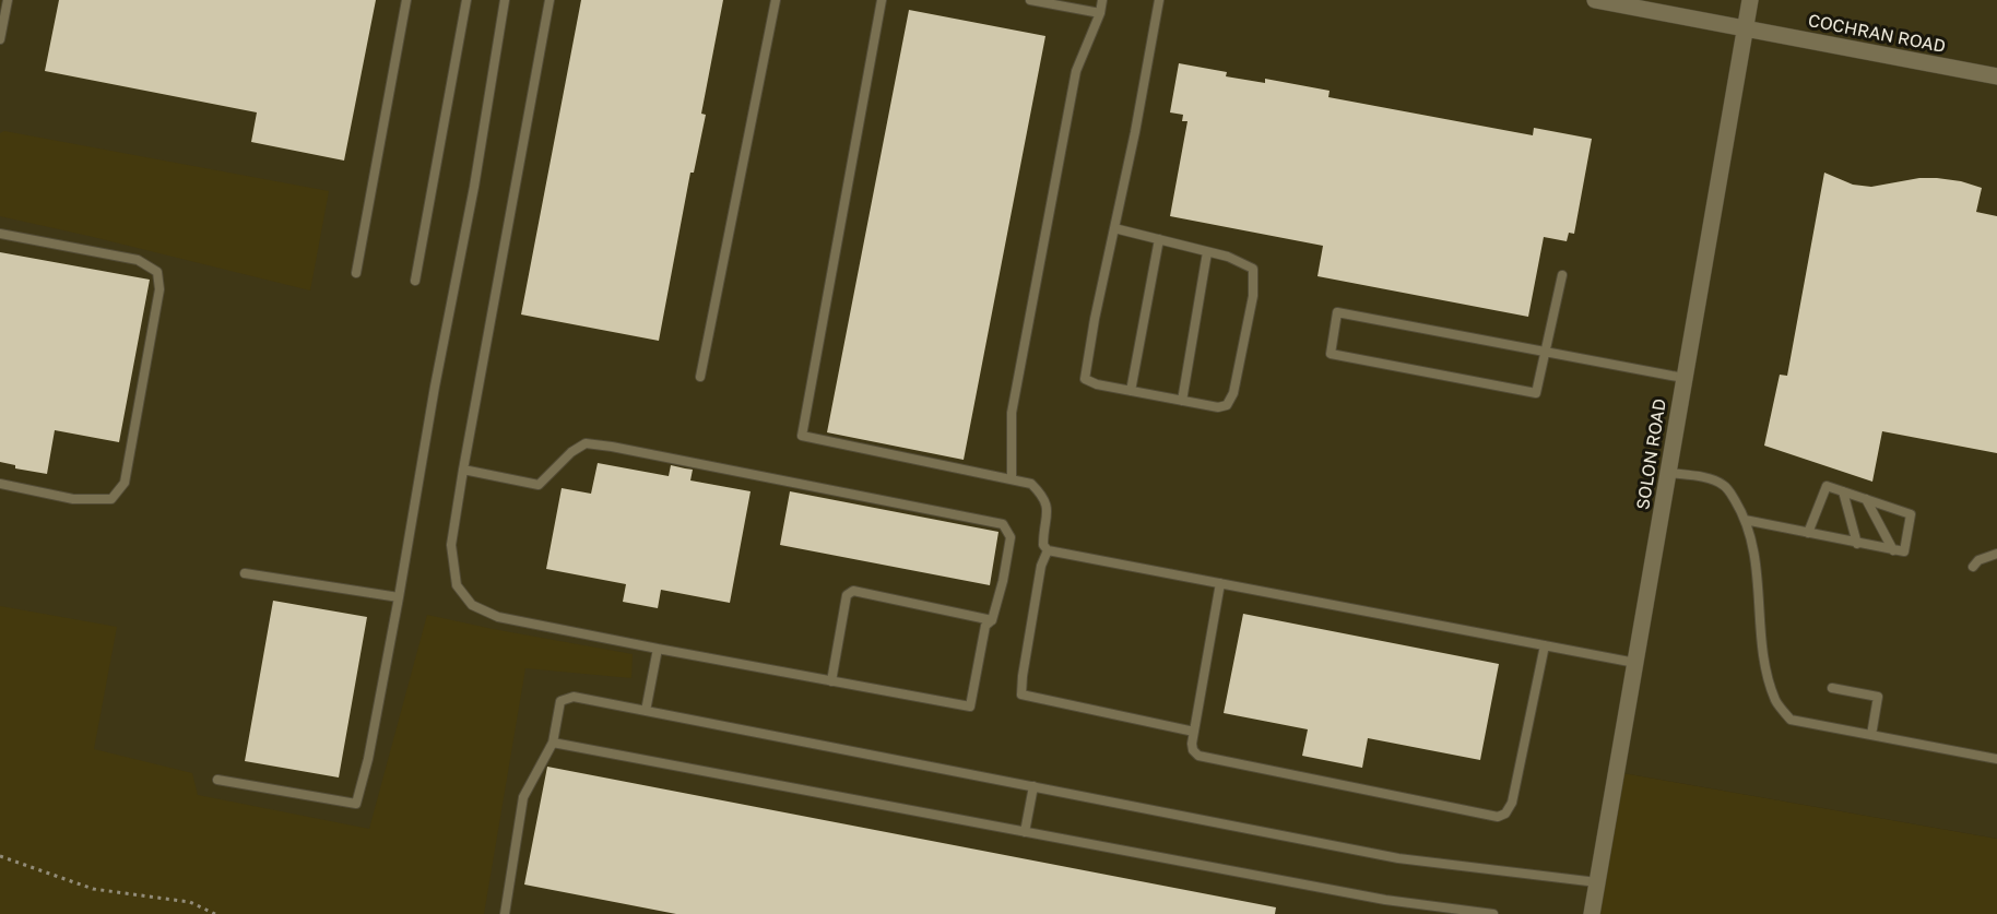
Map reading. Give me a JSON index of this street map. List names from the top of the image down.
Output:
{
  "streets": {
    "street": ["COCHRAN ROAD", "SOLON ROAD"]
  },
  "crossings": [
    ["COCHRAN ROAD", "SOLON ROAD"]
  ]
}
